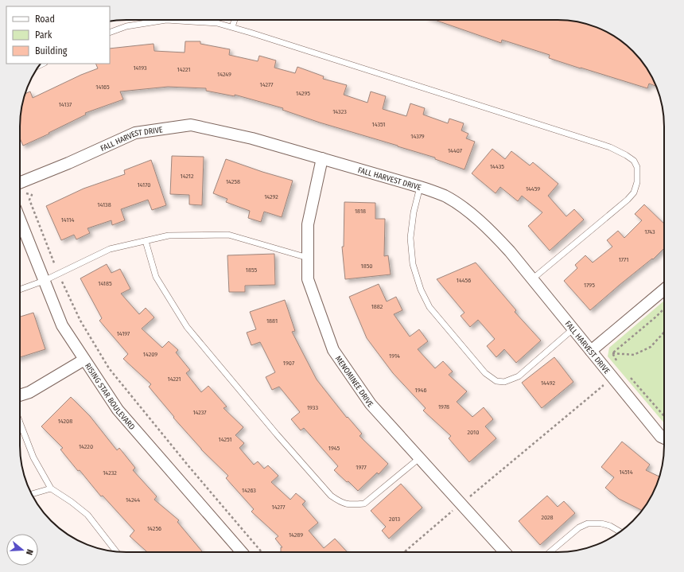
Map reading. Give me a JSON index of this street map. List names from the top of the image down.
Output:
{
  "streets": {
    "street": ["FALL HARVEST DRIVE", "MENOMINEE DRIVE", "RISING STAR BOULEVARD"]
  },
  "crossings": [
    ["FALL HARVEST DRIVE", "MENOMINEE DRIVE"]
  ],
  "house_numbers": [
    "14193",
    "14221",
    "14249",
    "14277",
    "14165",
    "14295",
    "14137",
    "14323",
    "14351",
    "14379",
    "14407",
    "14435",
    "14212",
    "14258",
    "14170",
    "14459",
    "14292",
    "14138",
    "1818",
    "14114",
    "1743",
    "1771",
    "1850",
    "1855",
    "14456",
    "14185",
    "1795",
    "1882",
    "1881",
    "14197",
    "14209",
    "1914",
    "1907",
    "14221",
    "14492",
    "1946",
    "1978",
    "1933",
    "14237",
    "14208",
    "2010",
    "14251",
    "14220",
    "1945",
    "1977",
    "14514",
    "14232",
    "14263",
    "14244",
    "14277",
    "2028",
    "2013",
    "14256",
    "14289"
  ],
  "legend": ["Road", "Park", "Building"],
  "north": "right"
}
